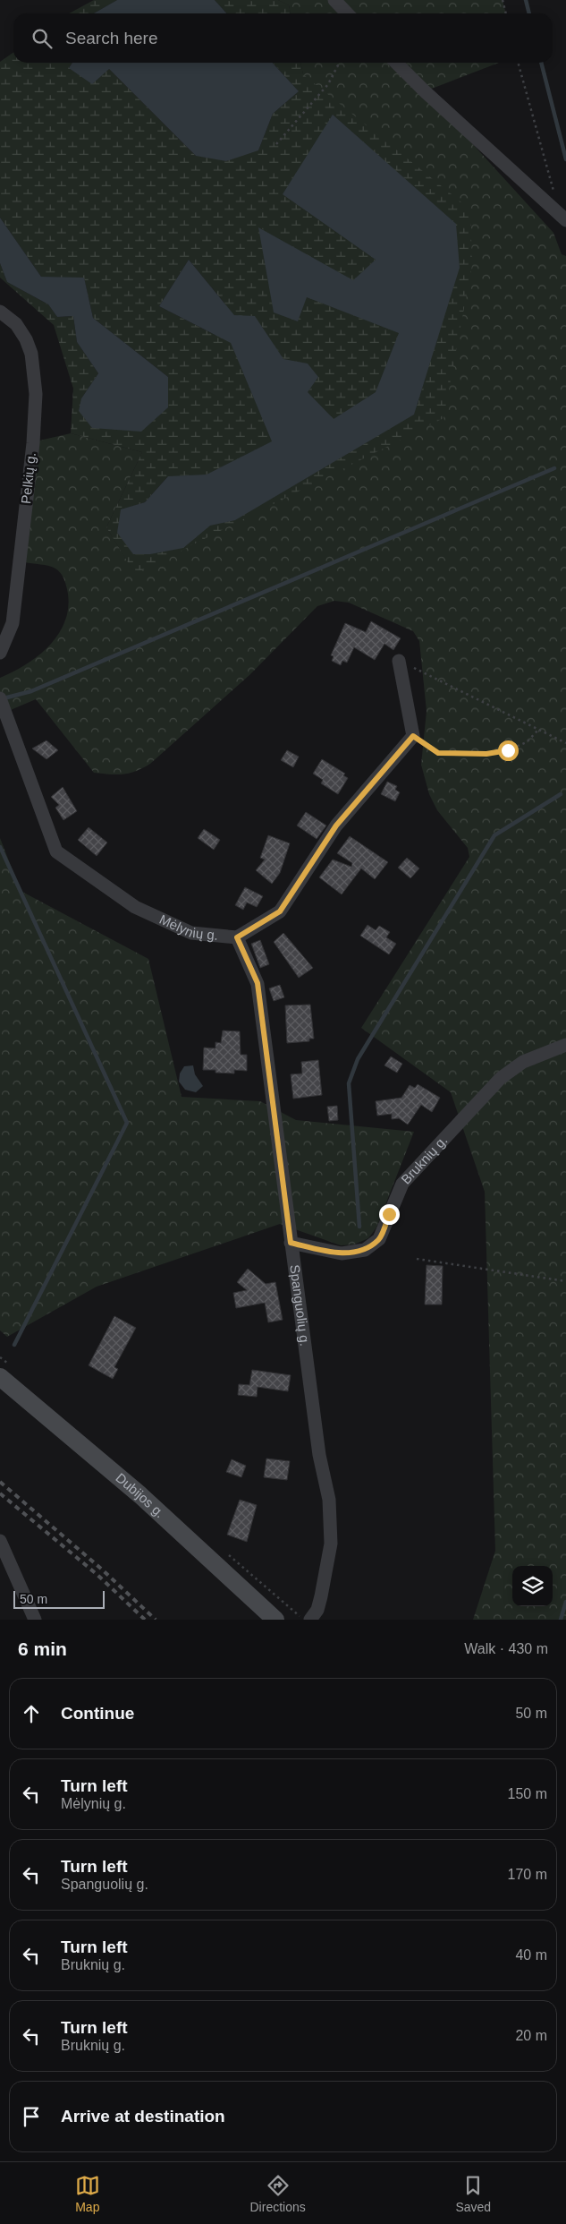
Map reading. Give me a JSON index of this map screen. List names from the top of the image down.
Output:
{
  "streets": {
    "main road": ["Dubijos g."],
    "street": [
      "Pelkių g.",
      "Mėlynių g.",
      "Bruknių g.",
      "Spanguolių g."
    ]
  },
  "crossings": [
    ["Mėlynių g.", "Spanguolių g."],
    ["Bruknių g.", "Spanguolių g."]
  ],
  "scale_bar": "50 m",
  "page": {
    "search": "Search here",
    "scale": "50 m",
    "heading": ["6 min", "Walk · 430 m"],
    "list": [
      ["Continue", "50 m"],
      ["Turn left", "Mėlynių g.", "150 m"],
      ["Turn left", "Spanguolių g.", "170 m"],
      ["Turn left", "Bruknių g.", "40 m"],
      ["Turn left", "Bruknių g.", "20 m"],
      "Arrive at destination"
    ],
    "nav": ["Map", "Directions", "Saved"]
  }
}
